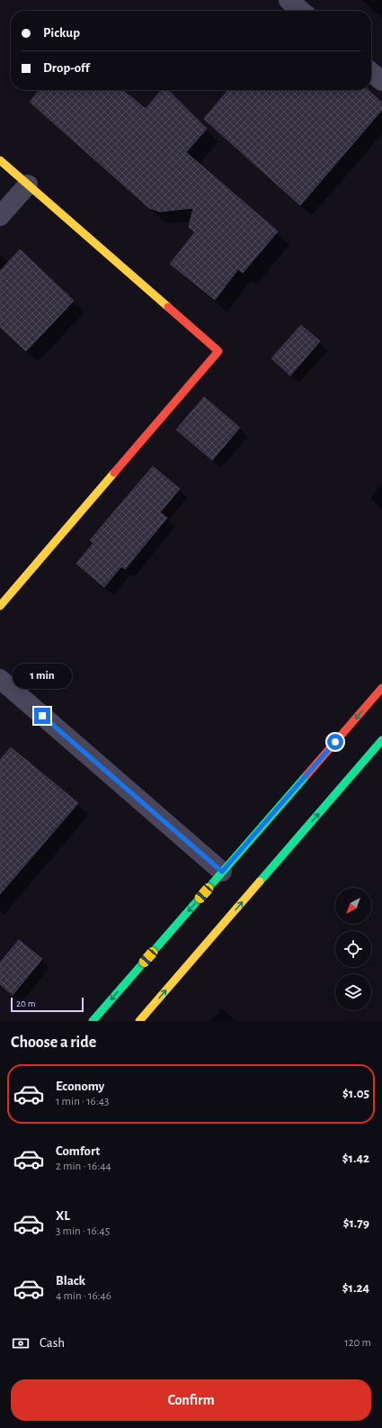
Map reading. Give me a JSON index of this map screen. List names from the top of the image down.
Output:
{
  "scale_bar": "20 m",
  "north": "bottom left",
  "page": {
    "banner": ["Pickup", "Drop-off"],
    "bubble": "1 min",
    "scale": "20 m",
    "heading": "Choose a ride",
    "list": [
      {
        "name": "Economy",
        "note": "1 min · 16:43",
        "value": "$1.05"
      },
      {
        "name": "Comfort",
        "note": "2 min · 16:44",
        "value": "$1.42"
      },
      {
        "name": "XL",
        "note": "3 min · 16:45",
        "value": "$1.79"
      },
      {
        "name": "Black",
        "note": "4 min · 16:46",
        "value": "$1.24"
      }
    ],
    "pay": ["Cash", "120 m"],
    "buttons": "Confirm"
  }
}
